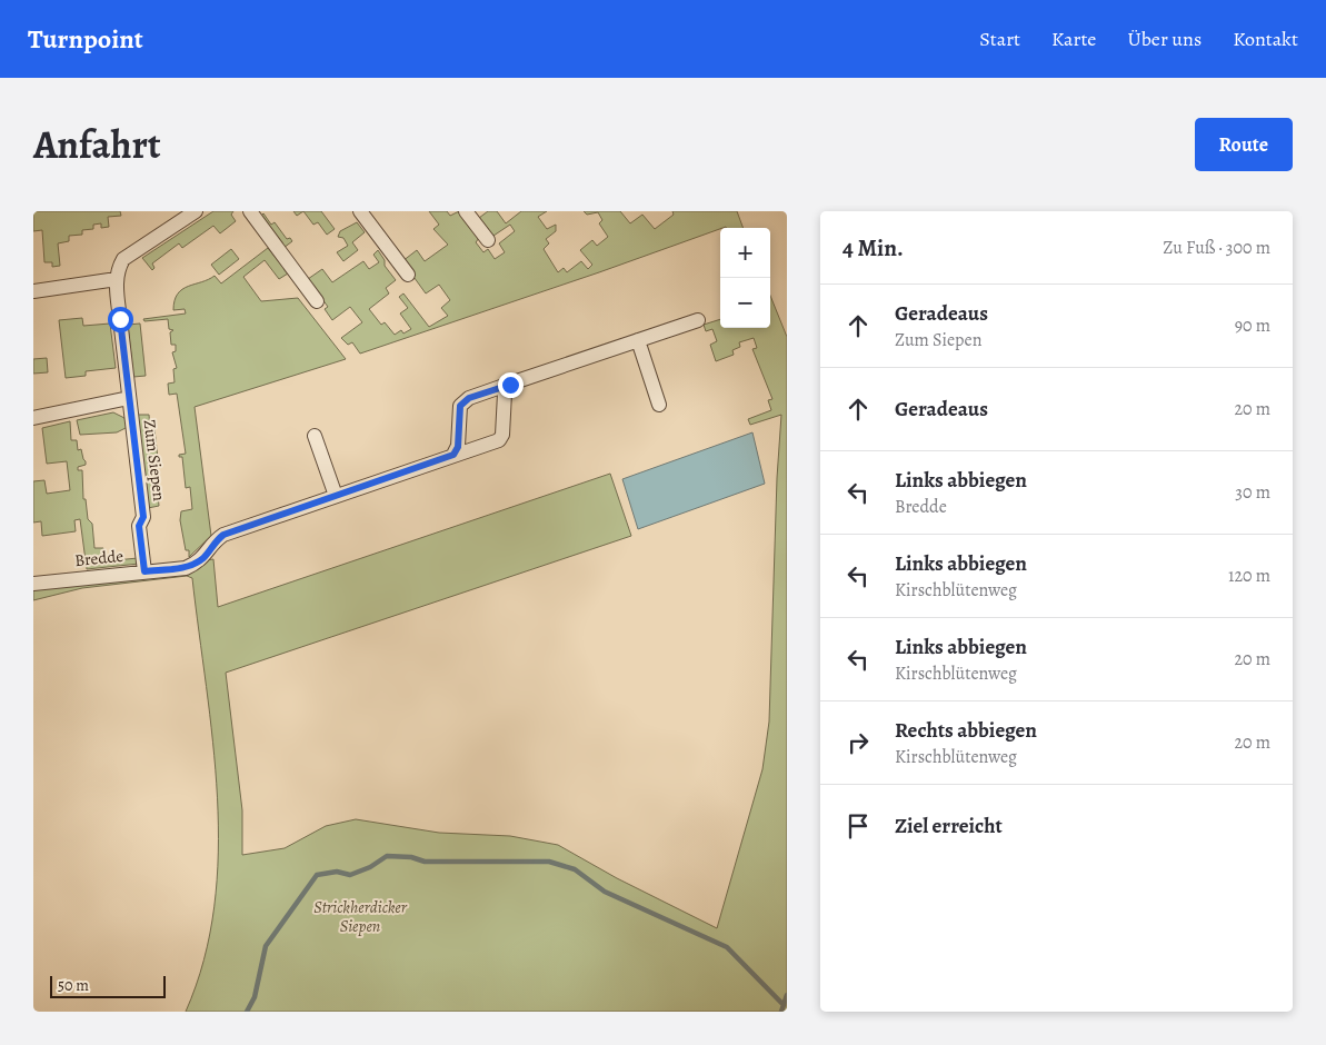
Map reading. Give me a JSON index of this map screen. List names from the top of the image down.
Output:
{
  "streets": {
    "street": ["Zum Siepen", "Bredde"]
  },
  "crossings": [
    ["Zum Siepen", "Bredde"]
  ],
  "parks": ["Strickherdicker Siepen"],
  "scale_bar": "50 m",
  "page": {
    "header": "Turnpoint",
    "nav": [
      "Start",
      "Karte",
      "Über uns",
      "Kontakt"
    ],
    "title": "Anfahrt",
    "buttons": "Route",
    "heading": ["4 Min.", "Zu Fuß · 300 m"],
    "map_buttons": ["+", "−"],
    "list": [
      ["Geradeaus", "Zum Siepen", "90 m"],
      ["Geradeaus", "20 m"],
      ["Links abbiegen", "Bredde", "30 m"],
      ["Links abbiegen", "Kirschblütenweg", "120 m"],
      ["Links abbiegen", "Kirschblütenweg", "20 m"],
      ["Rechts abbiegen", "Kirschblütenweg", "20 m"],
      "Ziel erreicht"
    ],
    "scale": "50 m"
  }
}
